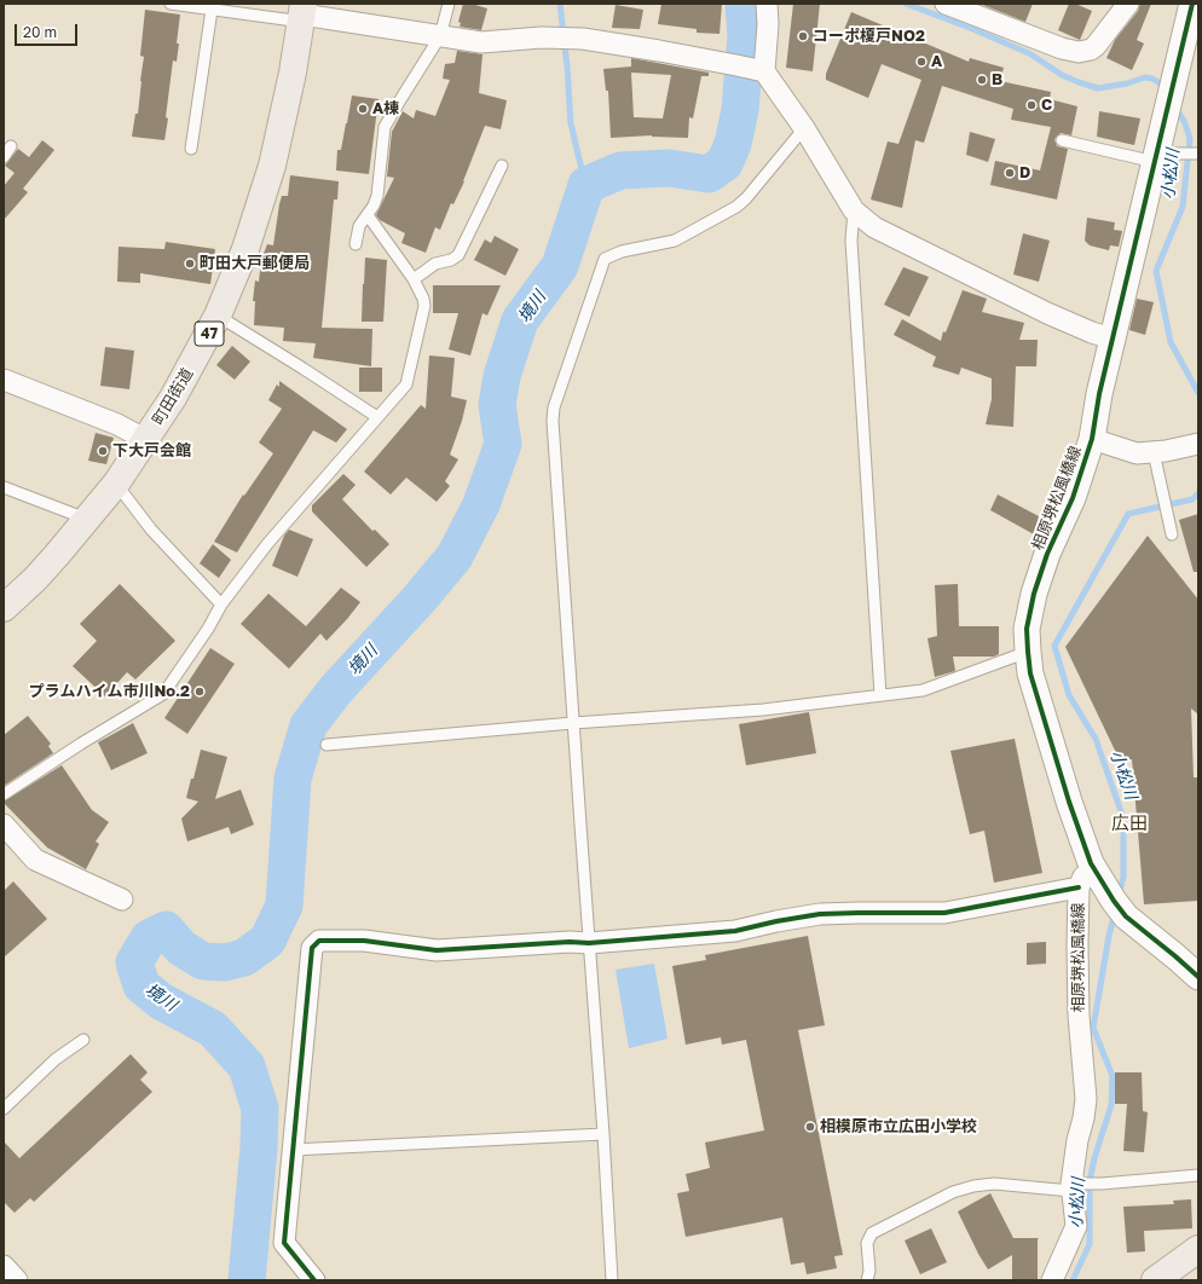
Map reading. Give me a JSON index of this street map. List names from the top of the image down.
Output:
{
  "streets": {
    "main road": ["47", "町田街道"],
    "street": ["相原堺松風橋線"]
  },
  "districts": ["広田"],
  "water": ["小松川", "境川"],
  "places": [
    "コーポ榎戸NO2",
    "A",
    "B",
    "C",
    "A棟",
    "D",
    "町田大戸郵便局",
    "下大戸会館",
    "プラムハイム市川No.2",
    "相模原市立広田小学校"
  ],
  "scale_bar": "20 m"
}
